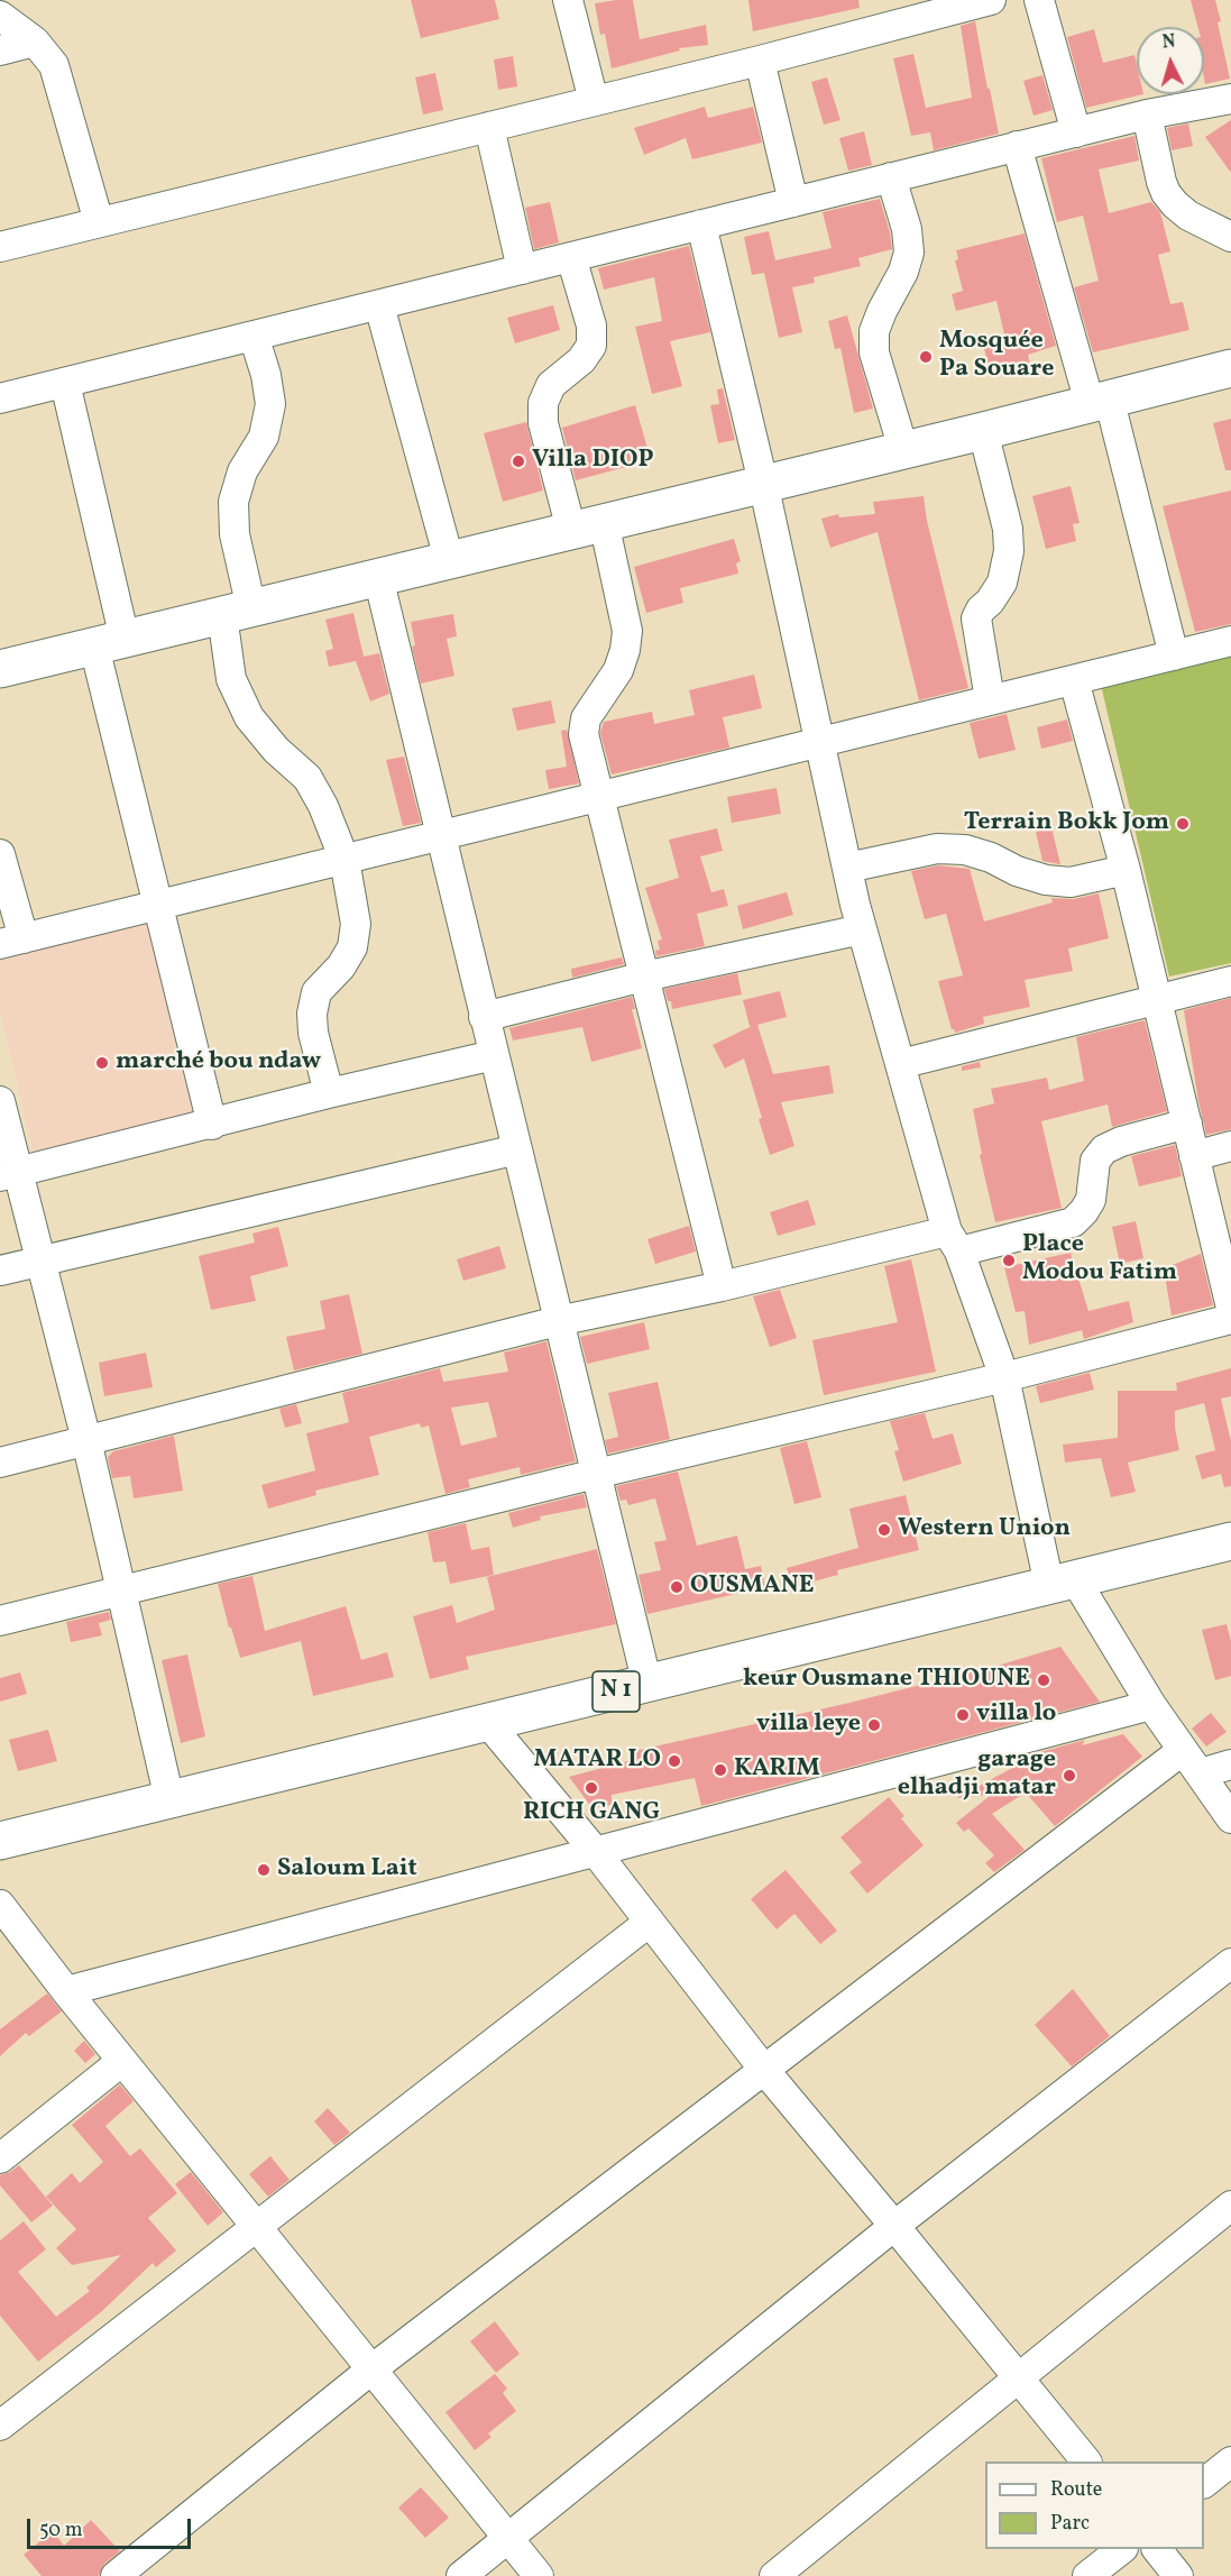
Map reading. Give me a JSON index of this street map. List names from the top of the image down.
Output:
{
  "streets": {
    "main road": ["N 1"]
  },
  "places": [
    "Mosquée Pa Souare",
    "Villa DIOP",
    "Terrain Bokk Jom",
    "marché bou ndaw",
    "Place Modou Fatim",
    "Western Union",
    "OUSMANE",
    "keur Ousmane THIOUNE",
    "villa lo",
    "villa leye",
    "MATAR LO",
    "KARIM",
    "garage elhadji matar",
    "RICH GANG",
    "Saloum Lait"
  ],
  "legend": ["Route", "Parc"],
  "scale_bar": "50 m",
  "north": "top"
}
